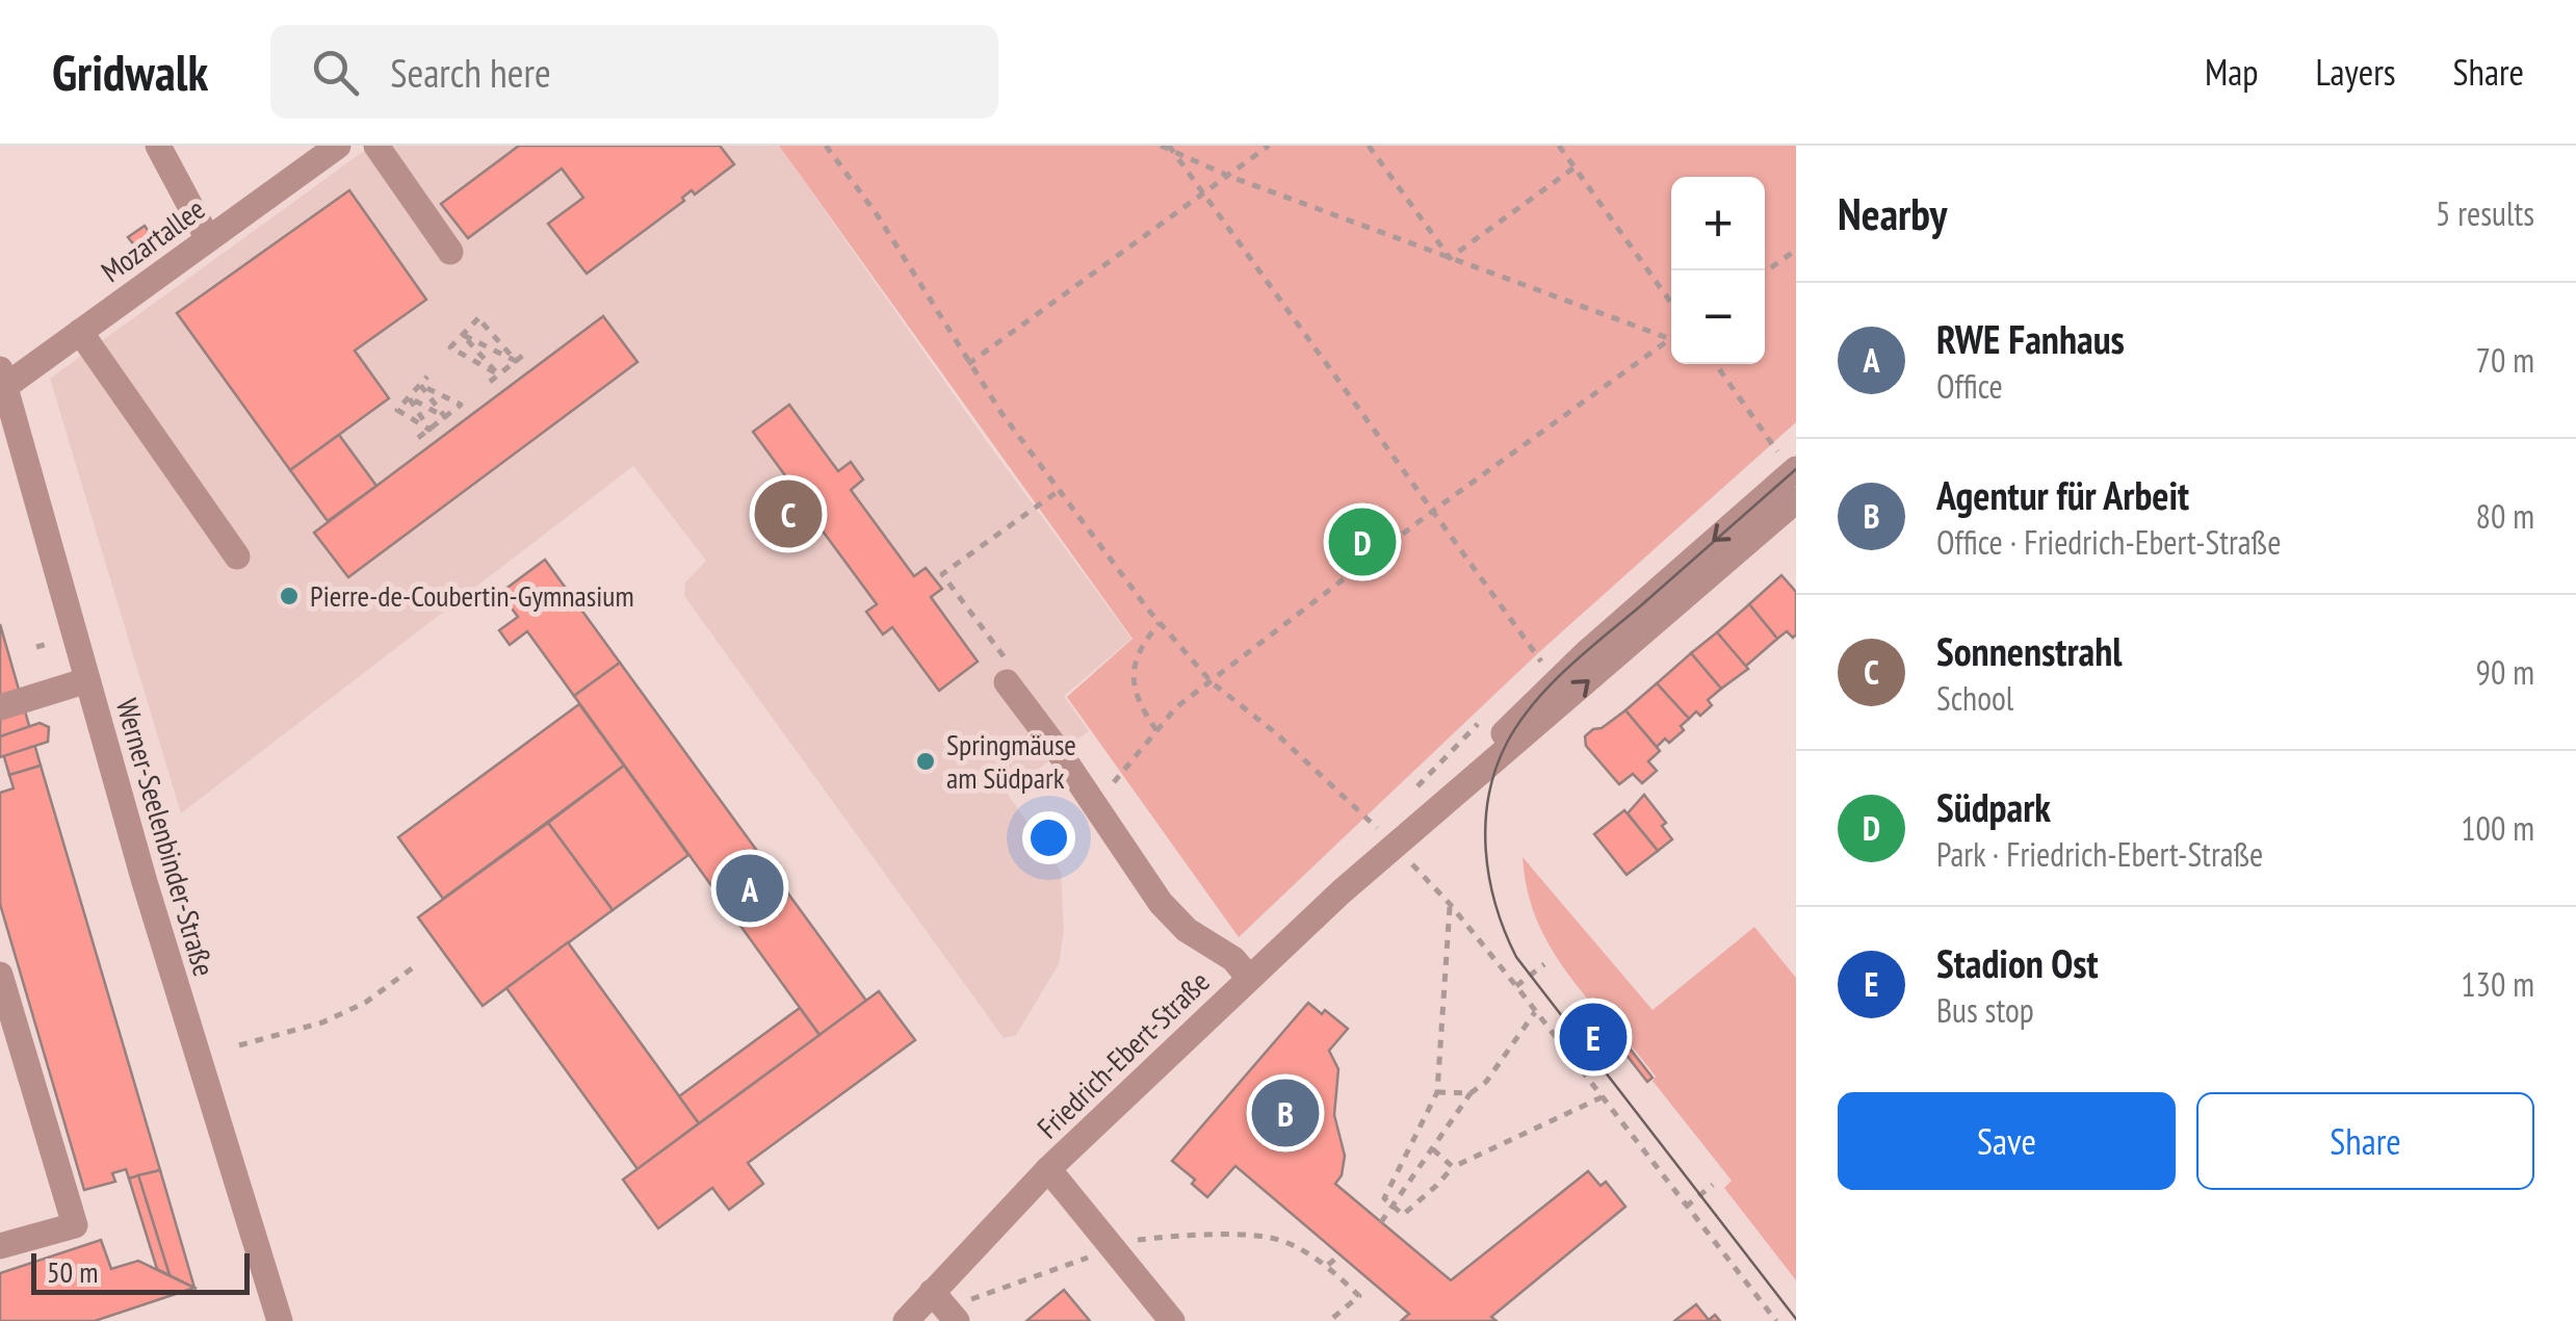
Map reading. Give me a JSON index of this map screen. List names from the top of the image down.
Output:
{
  "streets": {
    "street": ["Mozartallee", "Werner-Seelenbinder-Straße", "Friedrich-Ebert-Straße"]
  },
  "crossings": [
    ["Mozartallee", "Werner-Seelenbinder-Straße"]
  ],
  "places": ["Pierre-de-Coubertin-Gymnasium", "Springmäuse am Südpark"],
  "scale_bar": "50 m",
  "page": {
    "header": "Gridwalk",
    "search": "Search here",
    "nav": ["Map", "Layers", "Share"],
    "heading": ["Nearby", "5 results"],
    "map_buttons": ["+", "−"],
    "list": [
      {
        "mark": "A",
        "name": "RWE Fanhaus",
        "note": "Office",
        "value": "70 m"
      },
      {
        "mark": "B",
        "name": "Agentur für Arbeit",
        "note": "Office · Friedrich-Ebert-Straße",
        "value": "80 m"
      },
      {
        "mark": "C",
        "name": "Sonnenstrahl",
        "note": "School",
        "value": "90 m"
      },
      {
        "mark": "D",
        "name": "Südpark",
        "note": "Park · Friedrich-Ebert-Straße",
        "value": "100 m"
      },
      {
        "mark": "E",
        "name": "Stadion Ost",
        "note": "Bus stop",
        "value": "130 m"
      }
    ],
    "pins": [
      "C",
      "D",
      "A",
      "E",
      "B"
    ],
    "buttons": ["Save", "Share"],
    "scale": "50 m"
  }
}
